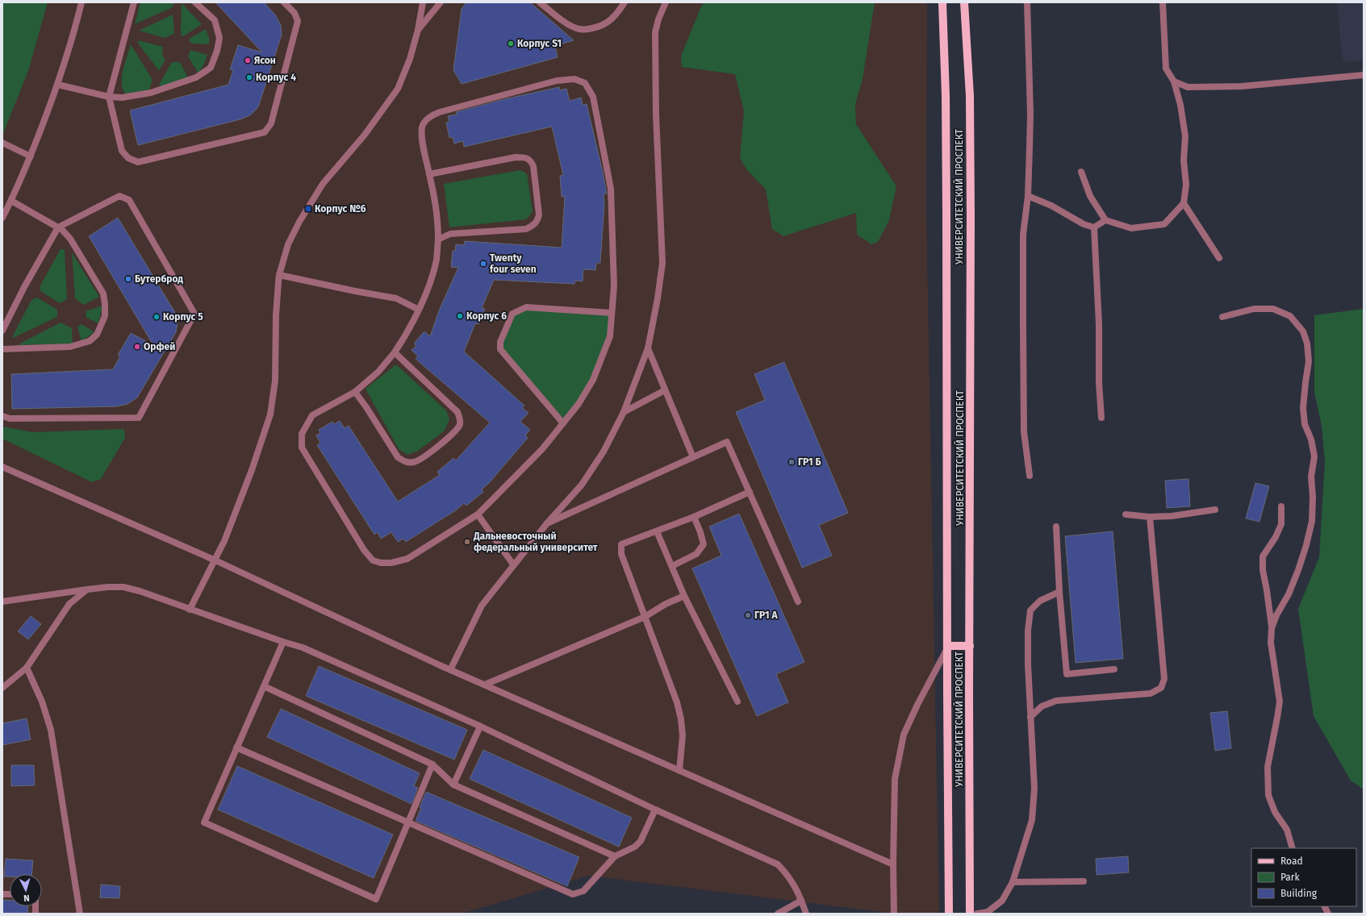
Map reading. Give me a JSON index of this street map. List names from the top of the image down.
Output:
{
  "streets": {
    "main road": ["УНИВЕРСИТЕТСКИЙ ПРОСПЕКТ"]
  },
  "places": {
    "other": [
      "Корпус S1",
      "Ясон",
      "Корпус 4",
      "Twenty four seven",
      "Бутерброд",
      "Корпус 6",
      "Корпус 5",
      "Орфей",
      "ГР1 Б",
      "Дальневосточный федеральный университет",
      "ГР1 А"
    ],
    "transit": ["Корпус №6"]
  },
  "legend": ["Road", "Park", "Building"],
  "north": "bottom"
}
